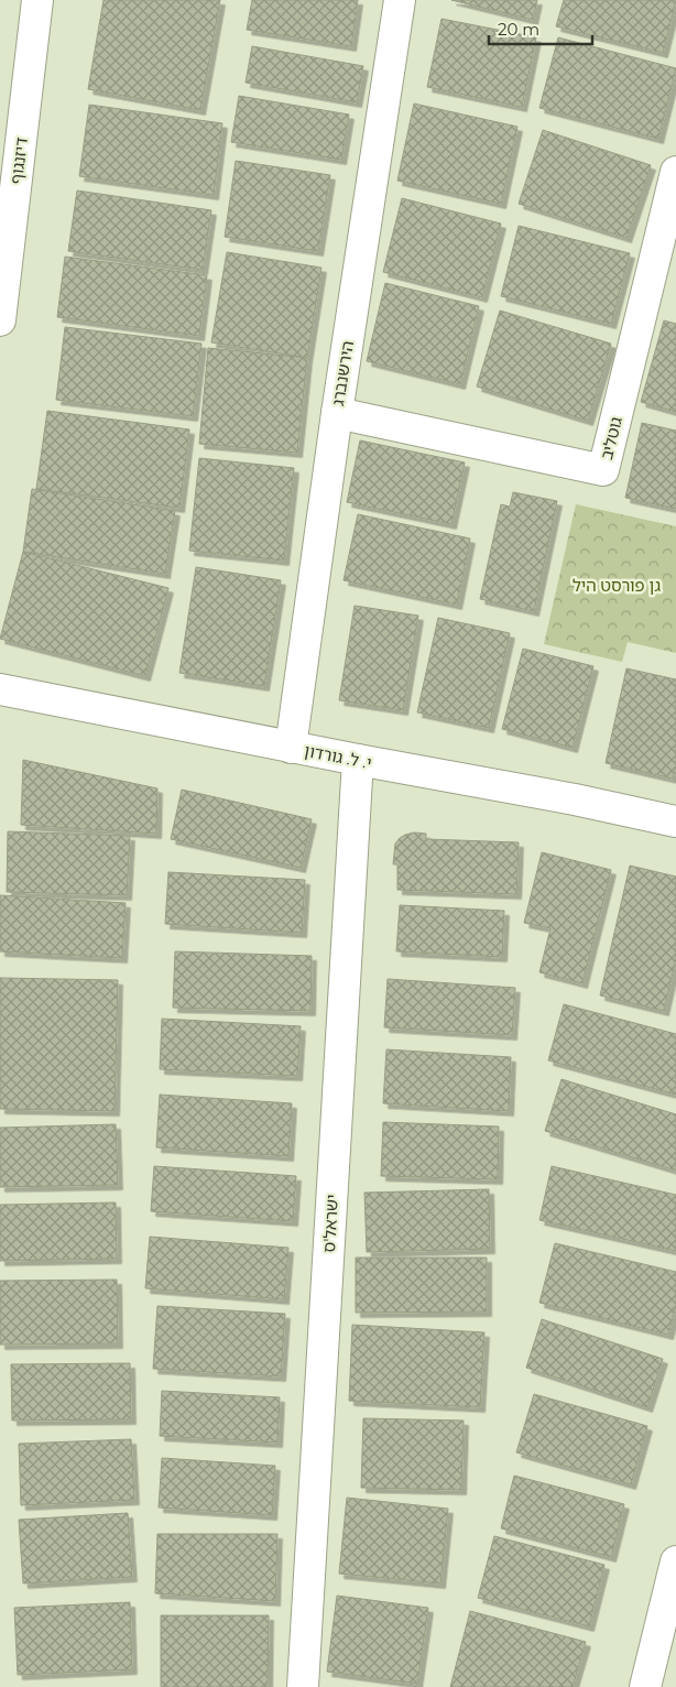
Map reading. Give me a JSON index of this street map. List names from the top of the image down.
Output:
{
  "streets": {
    "street": [
      "דיזנגוף",
      "הירשנברג",
      "גוטליב",
      "י. ל. גורדון",
      "ישראל'ס"
    ]
  },
  "crossings": [
    ["הירשנברג", "גוטליב"],
    ["הירשנברג", "י. ל. גורדון"],
    ["י. ל. גורדון", "ישראל'ס"]
  ],
  "parks": ["גן פורסט היל"],
  "scale_bar": "20 m"
}
